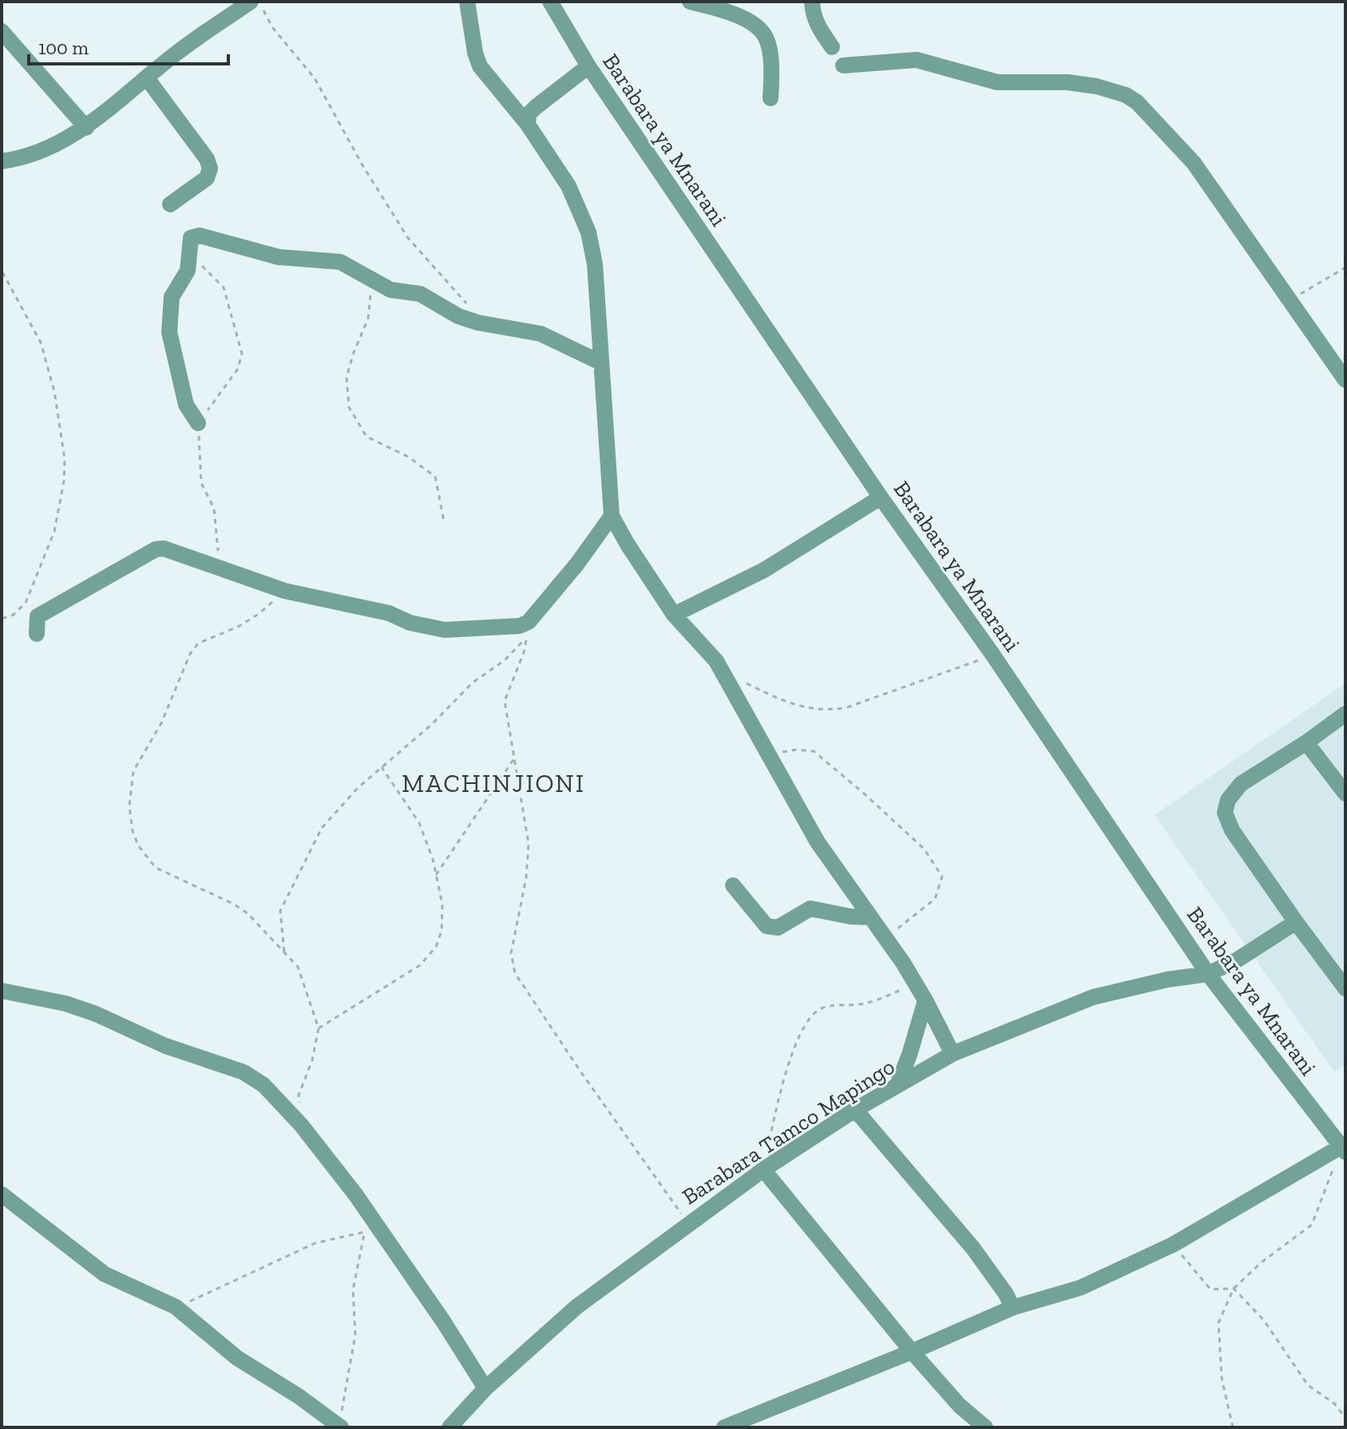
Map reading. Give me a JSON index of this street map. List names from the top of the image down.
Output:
{
  "streets": {
    "street": ["Barabara ya Mnarani", "Barabara Tamco Mapingo"]
  },
  "crossings": [
    ["Barabara ya Mnarani", "Barabara Tamco Mapingo"]
  ],
  "districts": ["MACHINJIONI"],
  "scale_bar": "100 m"
}
